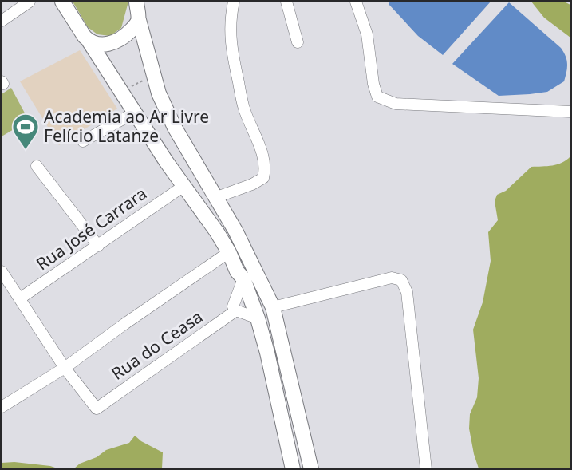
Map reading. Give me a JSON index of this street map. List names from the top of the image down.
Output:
{
  "streets": {
    "street": ["Rua José Carrara", "Rua do Ceasa"]
  },
  "places": {
    "sports": ["Academia ao Ar Livre Felício Latanze"]
  }
}
